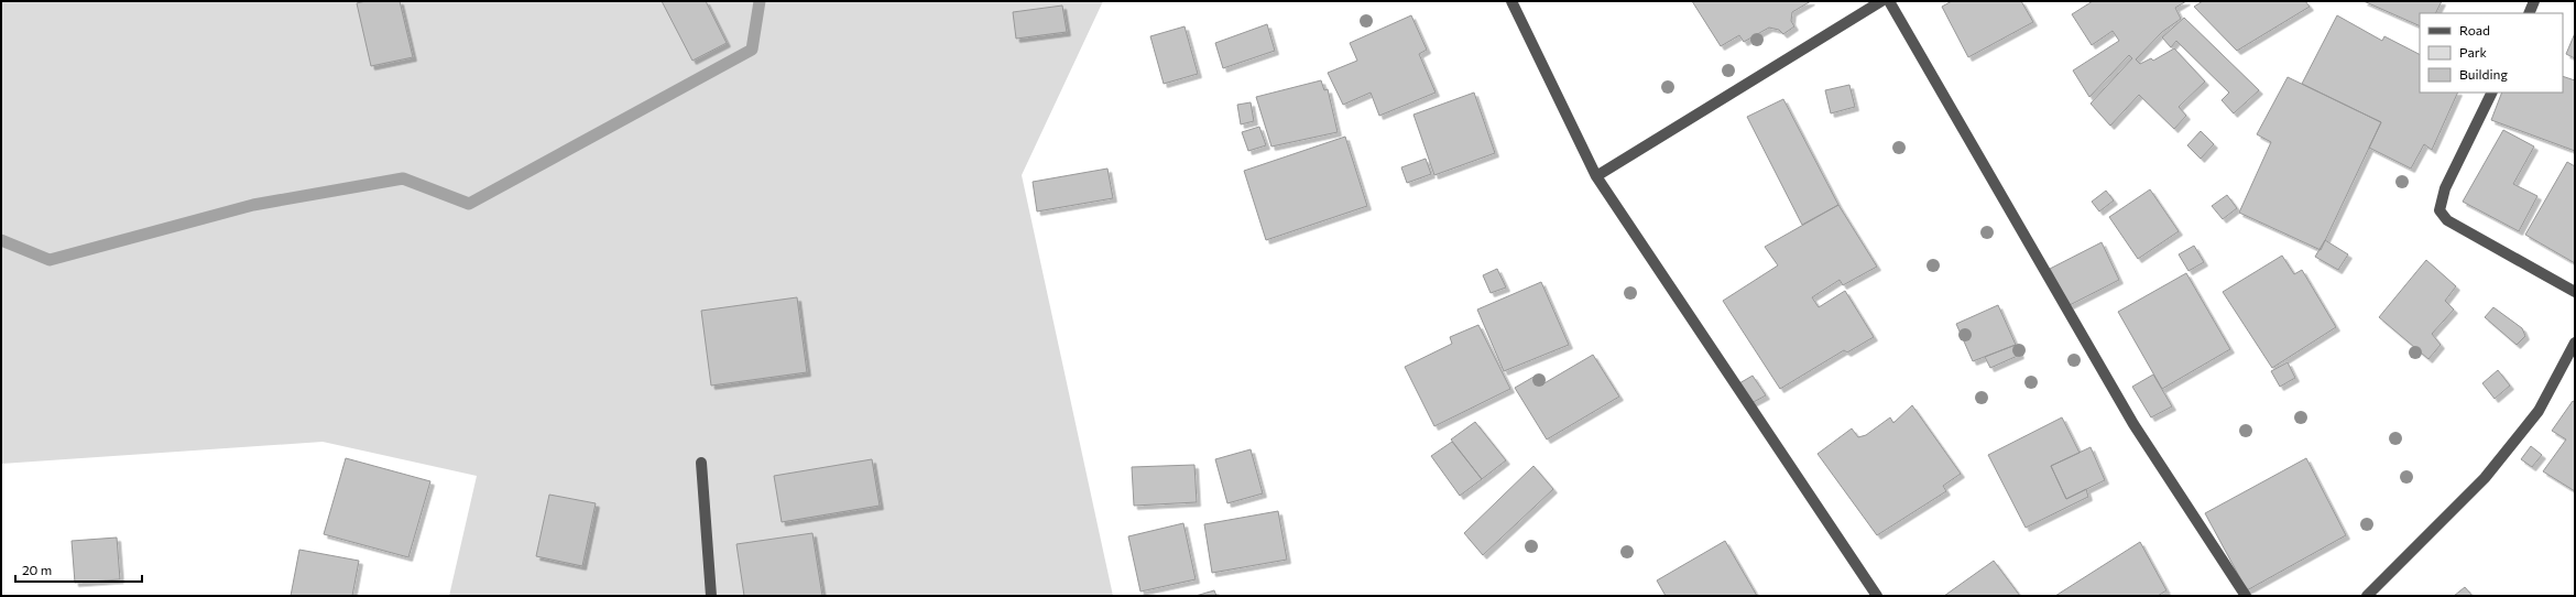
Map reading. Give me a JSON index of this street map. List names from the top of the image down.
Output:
{
  "legend": ["Road", "Park", "Building"],
  "scale_bar": "20 m"
}
